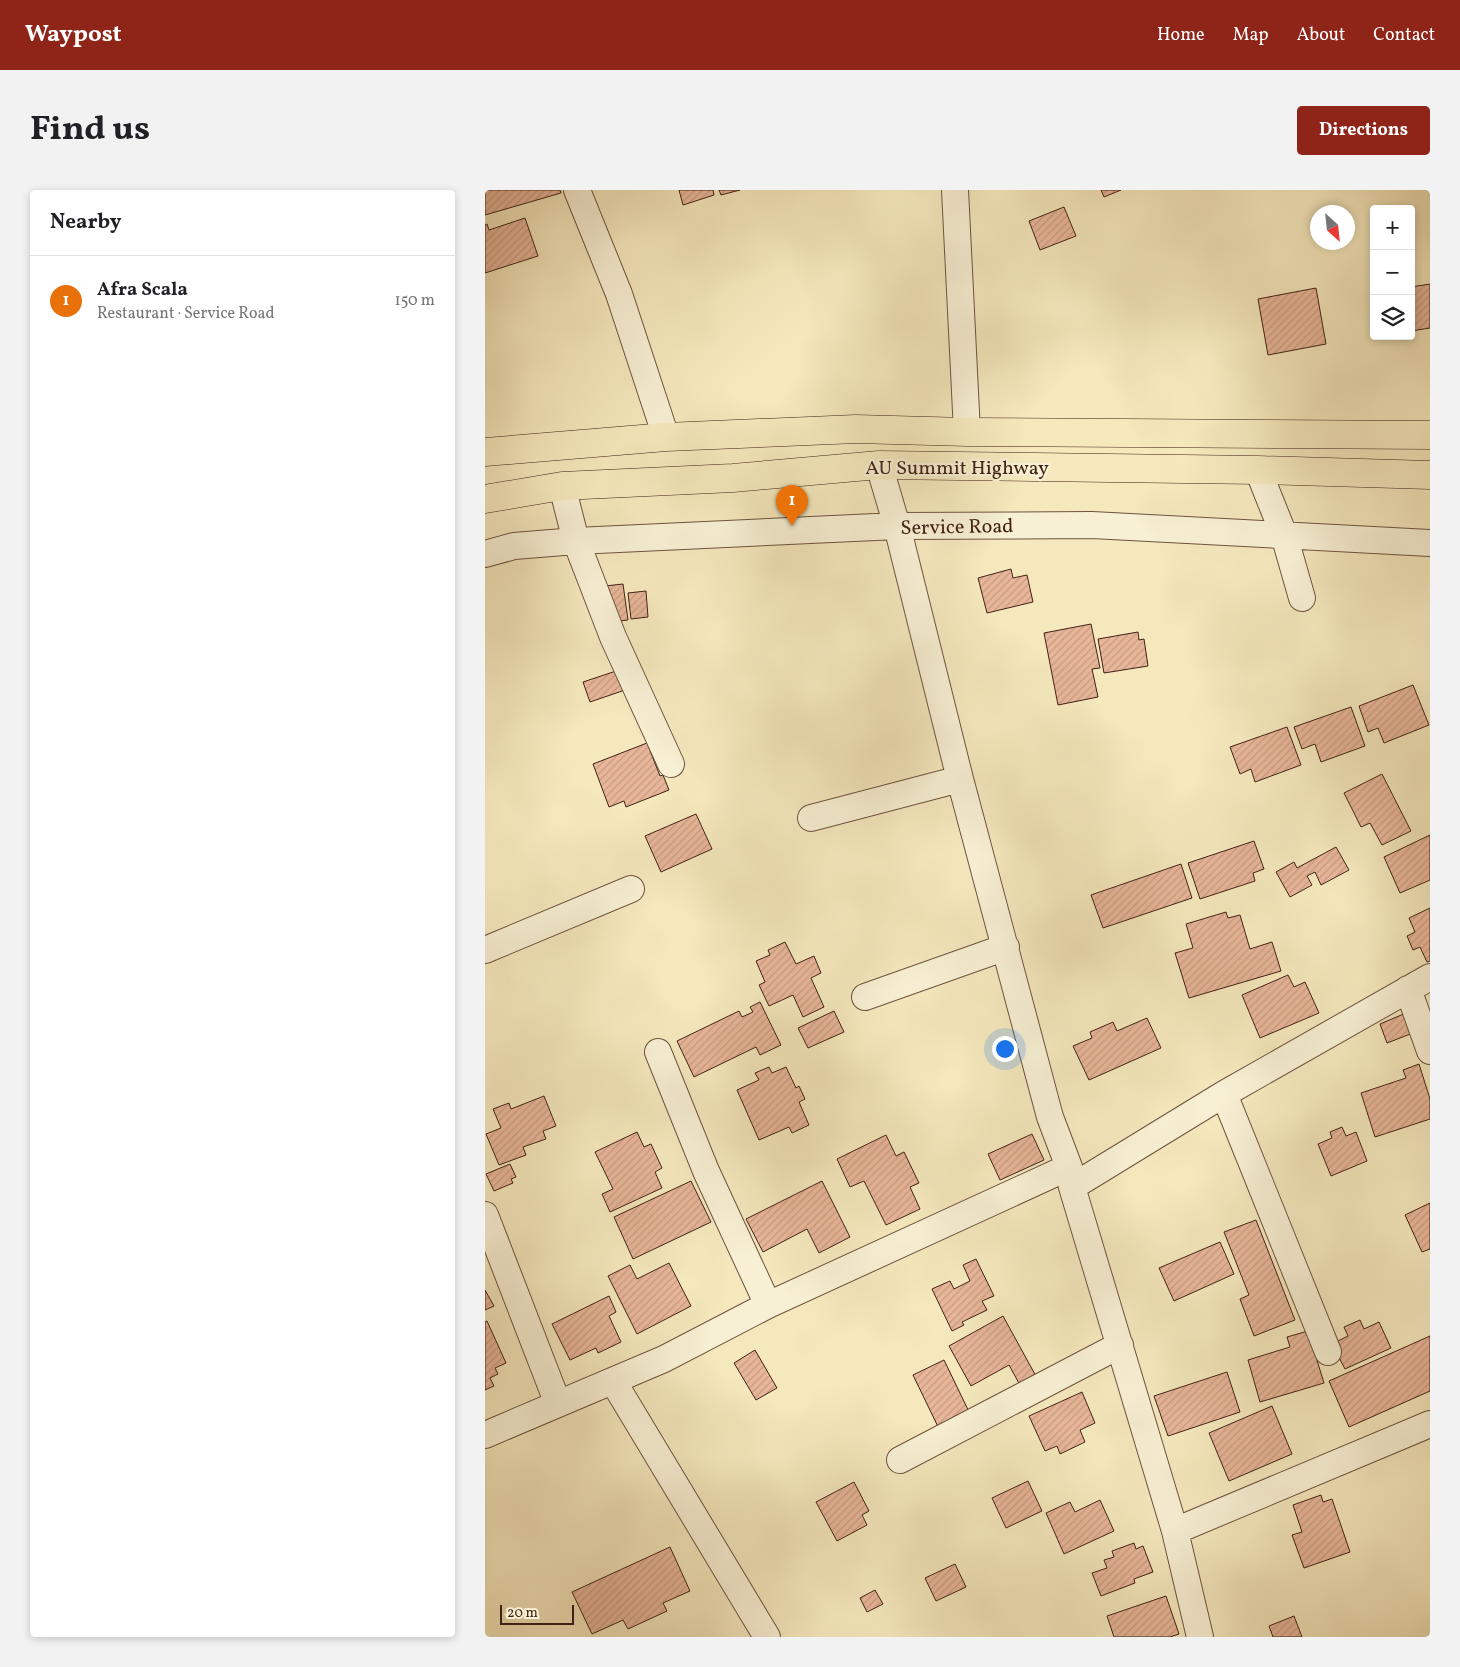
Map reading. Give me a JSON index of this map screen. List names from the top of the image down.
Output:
{
  "streets": {
    "main road": ["AU Summit Highway"],
    "street": ["Service Road"]
  },
  "scale_bar": "20 m",
  "north": "bottom right",
  "page": {
    "header": "Waypost",
    "nav": [
      "Home",
      "Map",
      "About",
      "Contact"
    ],
    "title": "Find us",
    "buttons": "Directions",
    "heading": "Nearby",
    "map_buttons": ["+", "−"],
    "list": [
      {
        "mark": "1",
        "name": "Afra Scala",
        "note": "Restaurant · Service Road",
        "value": "150 m"
      }
    ],
    "pins": "1",
    "scale": "20 m"
  }
}
